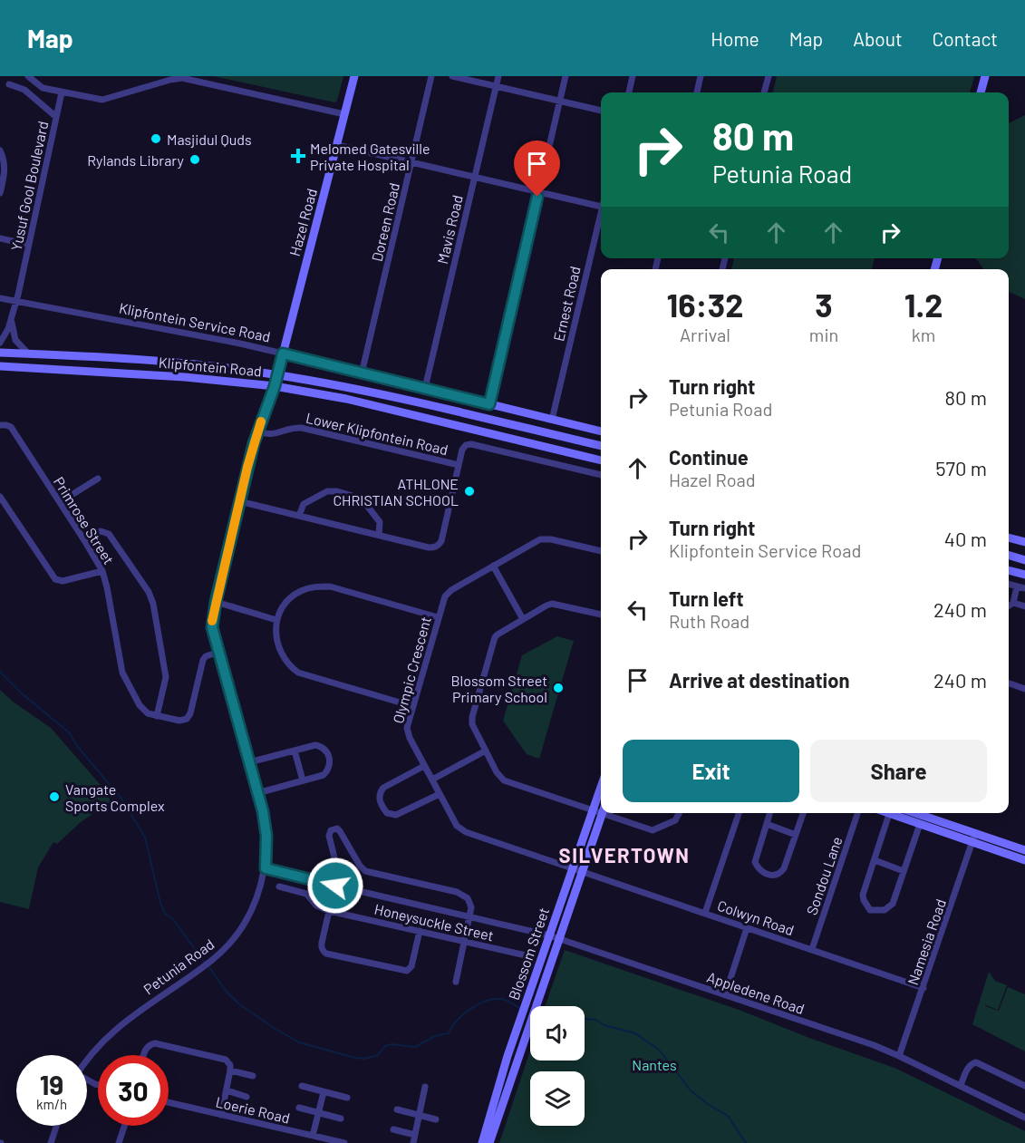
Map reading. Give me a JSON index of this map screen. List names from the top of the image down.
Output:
{
  "streets": {
    "street": [
      "Yusuf Gool Boulevard",
      "Hazel Road",
      "Doreen Road",
      "Mavis Road",
      "Ernest Road",
      "Klipfontein Service Road",
      "Klipfontein Road",
      "Lower Klipfontein Road",
      "Primrose Street",
      "Olympic Crescent",
      "Sondou Lane",
      "Colwyn Road",
      "Honeysuckle Street",
      "Namesia Road",
      "Blossom Street",
      "Petunia Road",
      "Appledene Road",
      "Loerie Road"
    ]
  },
  "crossings": [
    ["Yusuf Gool Boulevard", "Klipfontein Service Road"],
    ["Hazel Road", "Klipfontein Service Road"],
    ["Hazel Road", "Klipfontein Road"],
    ["Hazel Road", "Petunia Road"],
    ["Doreen Road", "Klipfontein Service Road"],
    ["Mavis Road", "Klipfontein Service Road"],
    ["Ernest Road", "Klipfontein Service Road"],
    ["Klipfontein Road", "Petunia Road"],
    ["Lower Klipfontein Road", "Petunia Road"],
    ["Olympic Crescent", "Colwyn Road"],
    ["Olympic Crescent", "Blossom Street"],
    ["Sondou Lane", "Colwyn Road"],
    ["Colwyn Road", "Namesia Road"],
    ["Colwyn Road", "Blossom Street"],
    ["Namesia Road", "Appledene Road"],
    ["Blossom Street", "Appledene Road"],
    ["Petunia Road", "Appledene Road"]
  ],
  "districts": ["SILVERTOWN"],
  "parks": ["Nantes"],
  "places": {
    "other": [
      "Masjidul Quds",
      "Rylands Library",
      "ATHLONE CHRISTIAN SCHOOL",
      "Blossom Street Primary School",
      "Vangate Sports Complex"
    ],
    "health": ["Melomed Gatesville Private Hospital"]
  },
  "page": {
    "header": "Map",
    "nav": [
      "Home",
      "Map",
      "About",
      "Contact"
    ],
    "turn": ["80 m", "Petunia Road"],
    "eta": [
      "16:32",
      "Arrival",
      "3",
      "min",
      "1.2",
      "km"
    ],
    "list": [
      {
        "name": "Turn right",
        "note": "Petunia Road",
        "value": "80 m"
      },
      {
        "name": "Continue",
        "note": "Hazel Road",
        "value": "570 m"
      },
      {
        "name": "Turn right",
        "note": "Klipfontein Service Road",
        "value": "40 m"
      },
      {
        "name": "Turn left",
        "note": "Ruth Road",
        "value": "240 m"
      },
      {
        "name": "Arrive at destination",
        "value": "240 m"
      }
    ],
    "buttons": ["Exit", "Share"],
    "speed": "19 km/h",
    "limit": "30"
  }
}
